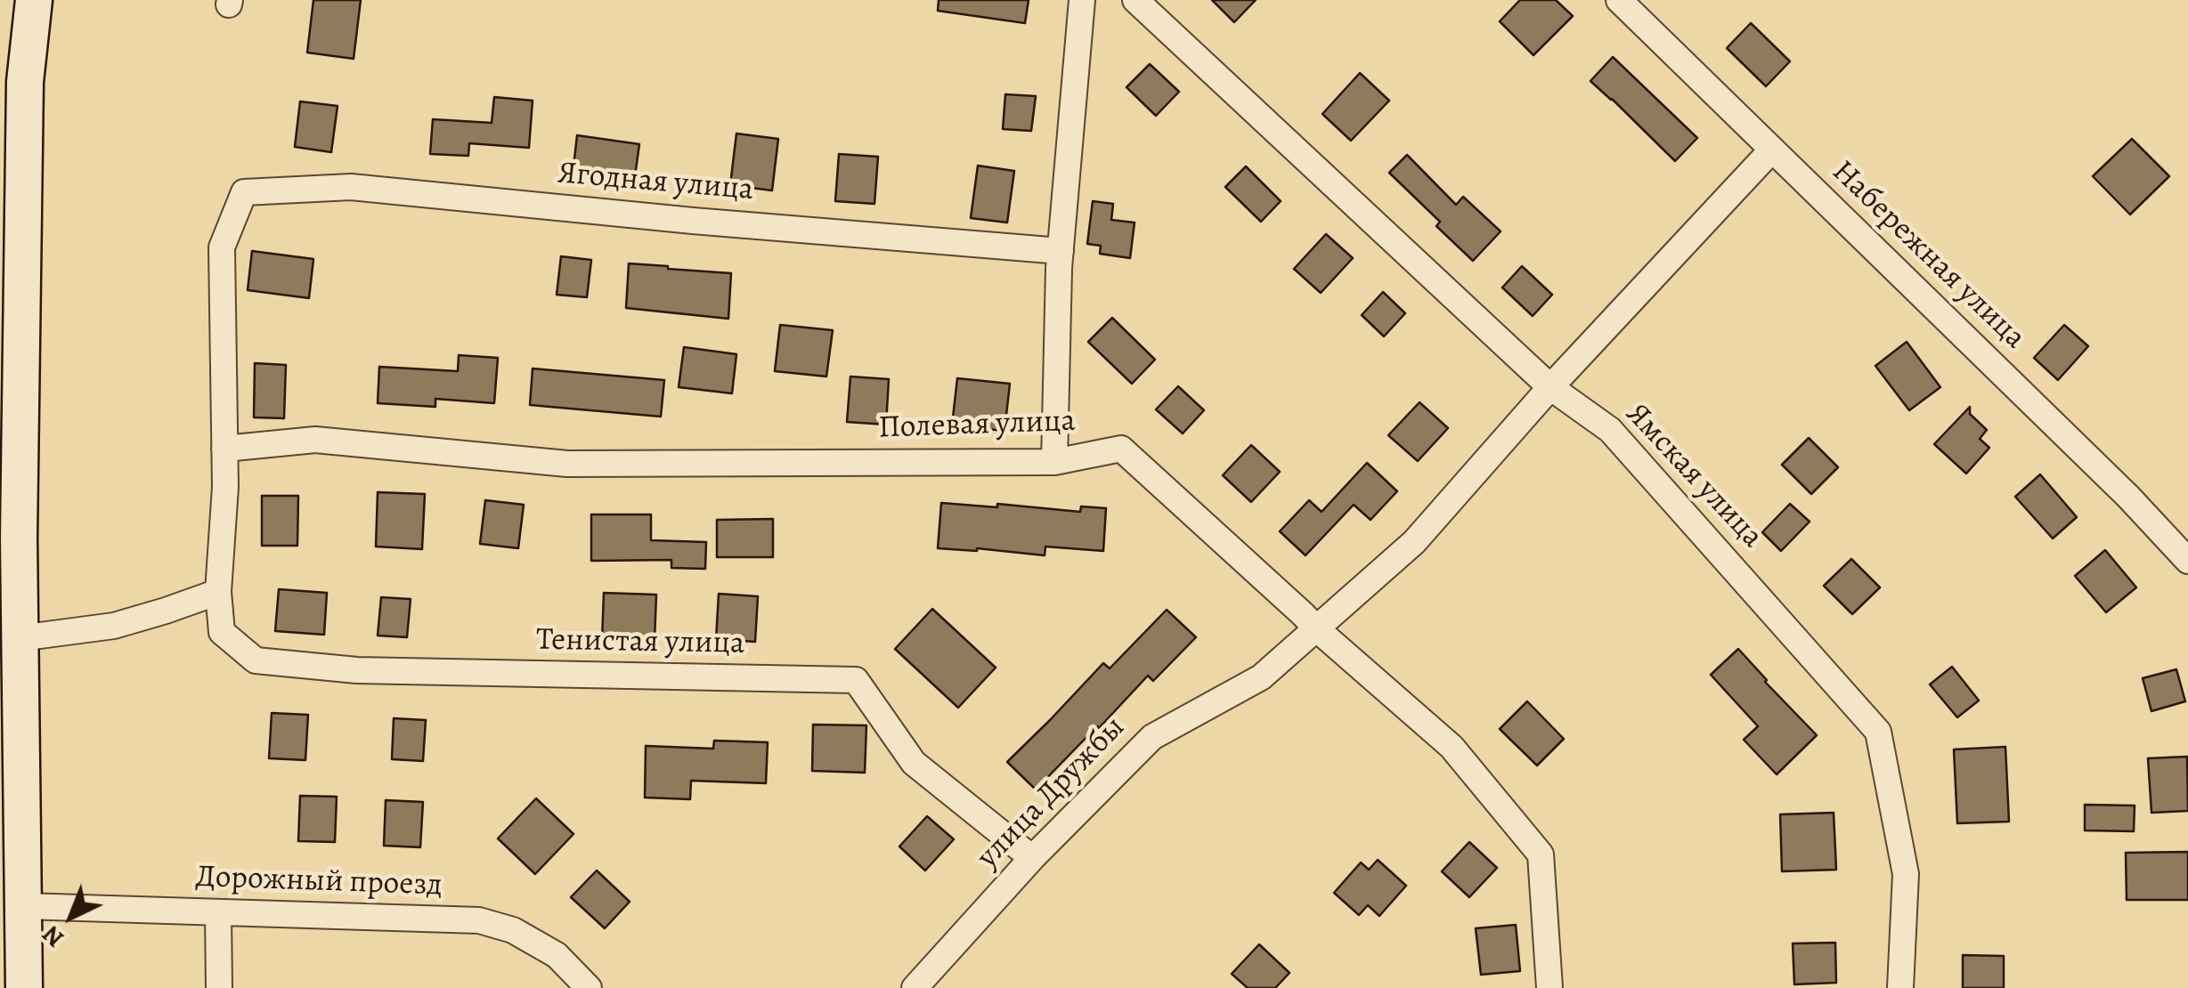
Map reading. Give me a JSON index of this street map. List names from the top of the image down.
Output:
{
  "streets": {
    "street": [
      "Ягодная улица",
      "Набережная улица",
      "Полевая улица",
      "Ямская улица",
      "Тенистая улица",
      "улица Дружбы",
      "Дорожный проезд"
    ]
  },
  "crossings": [
    ["Ягодная улица", "Полевая улица"],
    ["Набережная улица", "улица Дружбы"],
    ["Полевая улица", "улица Дружбы"],
    ["Ямская улица", "улица Дружбы"],
    ["Тенистая улица", "улица Дружбы"]
  ],
  "north": "bottom left"
}
